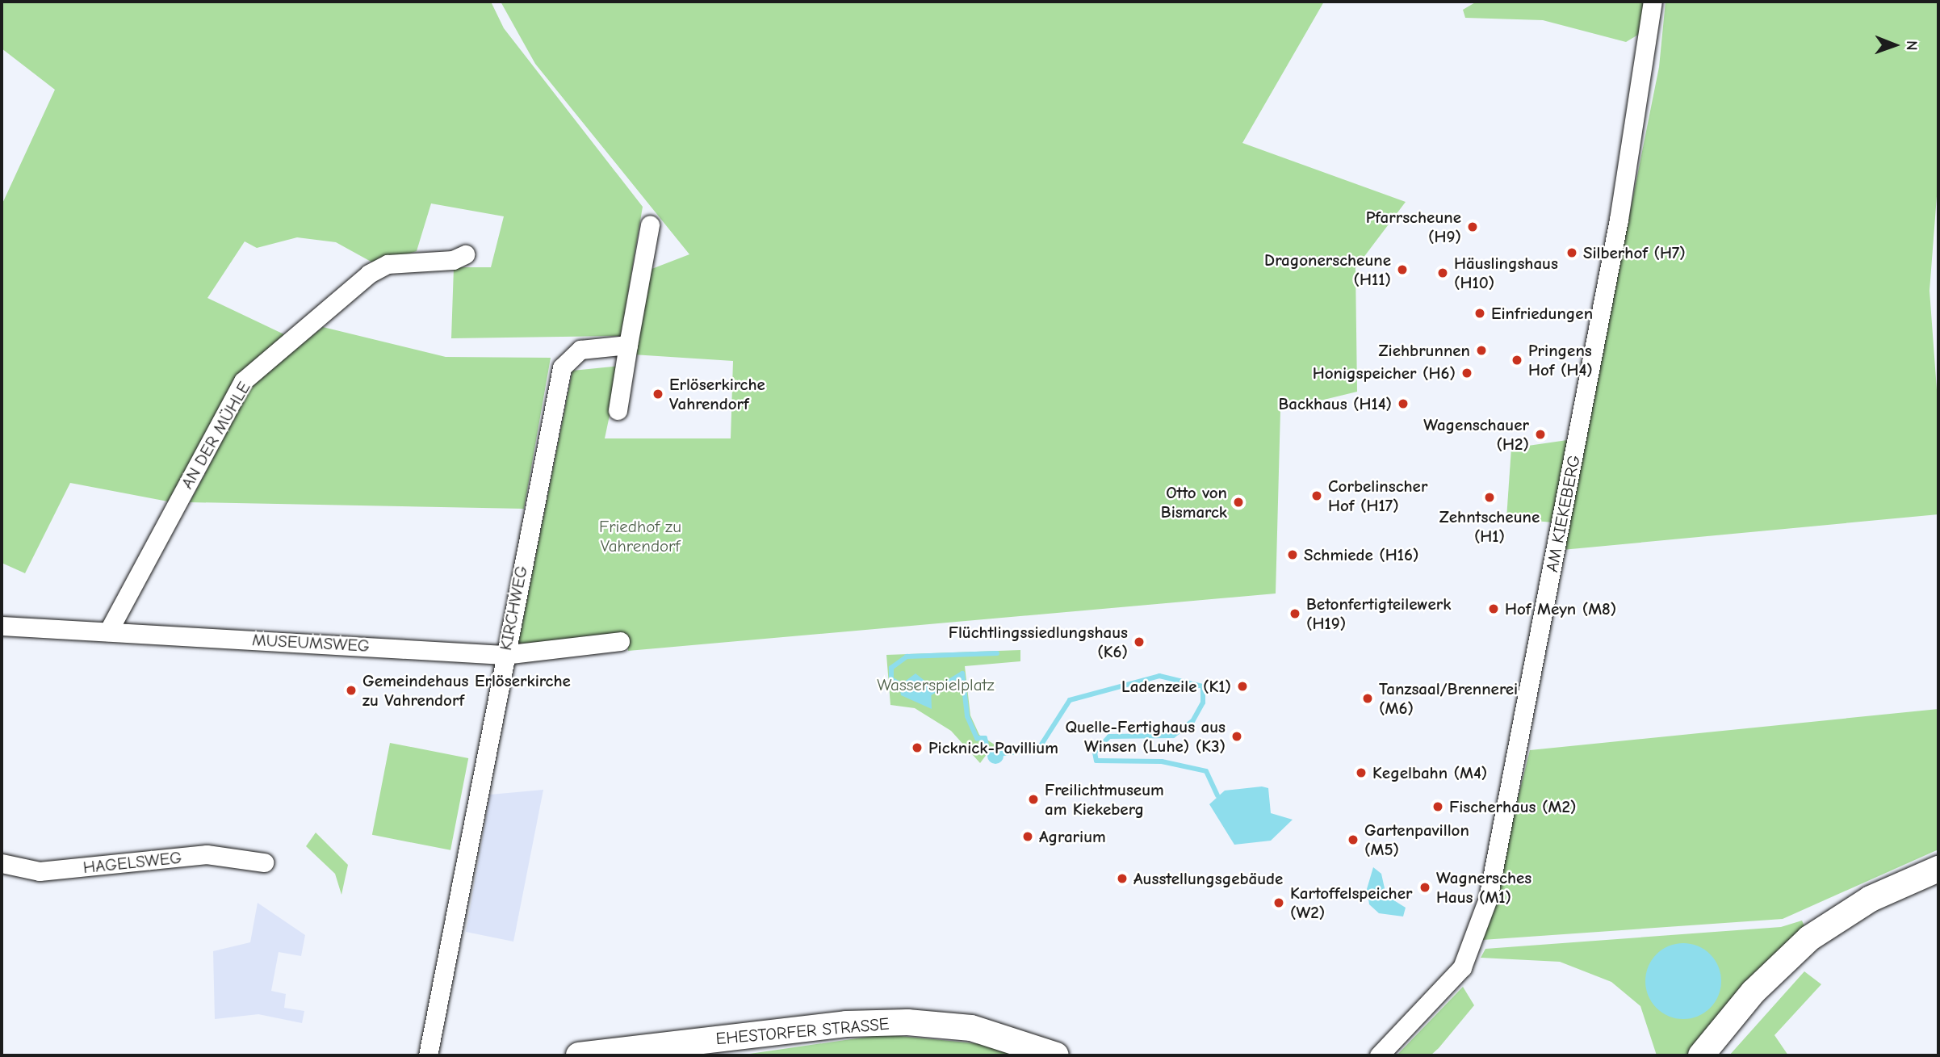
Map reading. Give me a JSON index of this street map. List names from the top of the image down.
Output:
{
  "streets": {
    "street": [
      "AN DER MÜHLE",
      "AM KIEKEBERG",
      "KIRCHWEG",
      "MUSEUMSWEG",
      "HAGELSWEG",
      "EHESTORFER STRASSE"
    ]
  },
  "crossings": [
    ["AN DER MÜHLE", "MUSEUMSWEG"],
    ["KIRCHWEG", "MUSEUMSWEG"]
  ],
  "parks": ["Friedhof zu Vahrendorf", "Wasserspielplatz"],
  "places": [
    "Pfarrscheune (H9)",
    "Silberhof (H7)",
    "Dragonerscheune (H11)",
    "Häuslingshaus (H10)",
    "Einfriedungen",
    "Ziehbrunnen",
    "Pringens Hof (H4)",
    "Honigspeicher (H6)",
    "Erlöserkirche Vahrendorf",
    "Backhaus (H14)",
    "Wagenschauer (H2)",
    "Corbelinscher Hof (H17)",
    "Zehntscheune (H1)",
    "Otto von Bismarck",
    "Schmiede (H16)",
    "Hof Meyn (M8)",
    "Betonfertigteilewerk (H19)",
    "Flüchtlingssiedlungshaus (K6)",
    "Ladenzeile (K1)",
    "Gemeindehaus Erlöserkirche zu Vahrendorf",
    "Tanzsaal/Brennerei (M6)",
    "Quelle-Fertighaus aus Winsen (Luhe) (K3)",
    "Picknick-Pavillium",
    "Kegelbahn (M4)",
    "Freilichtmuseum am Kiekeberg",
    "Fischerhaus (M2)",
    "Agrarium",
    "Gartenpavillon (M5)",
    "Ausstellungsgebäude",
    "Wagnersches Haus (M1)",
    "Kartoffelspeicher (W2)"
  ],
  "north": "right"
}
